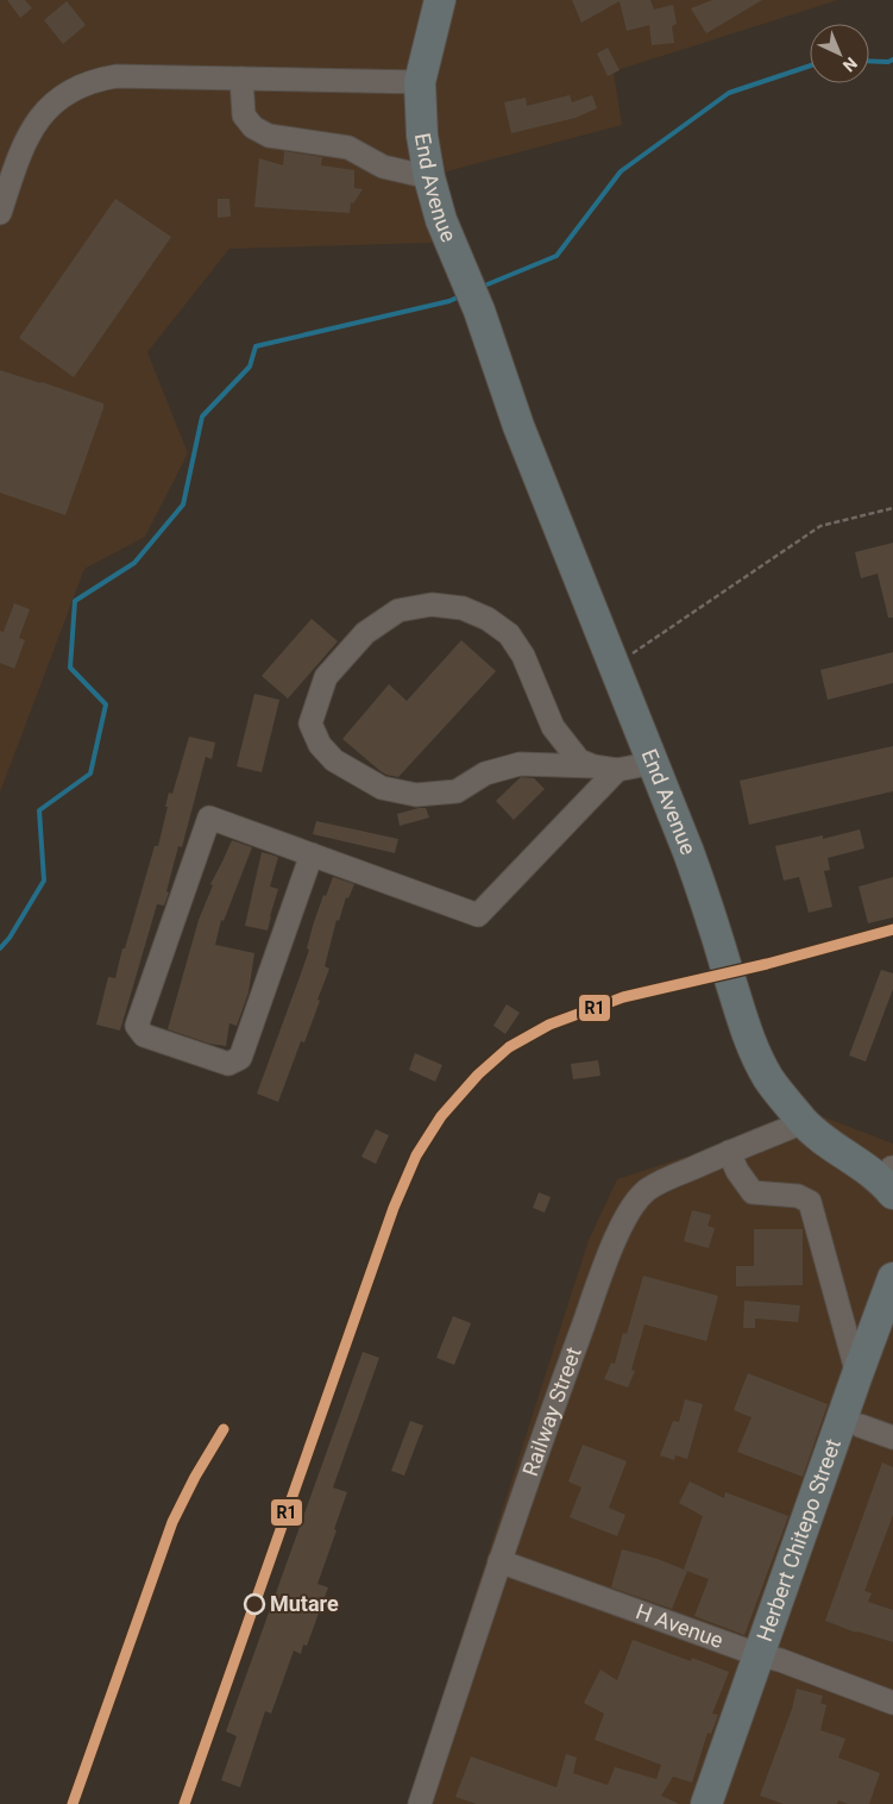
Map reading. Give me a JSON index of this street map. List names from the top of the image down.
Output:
{
  "streets": {
    "highway": ["End Avenue", "Herbert Chitepo Street"],
    "street": ["Railway Street", "H Avenue"]
  },
  "crossings": [
    ["End Avenue", "Railway Street"],
    ["Railway Street", "H Avenue"],
    ["Herbert Chitepo Street", "H Avenue"]
  ],
  "places": ["Mutare"],
  "lines": ["transit line R1"],
  "north": "bottom right"
}
